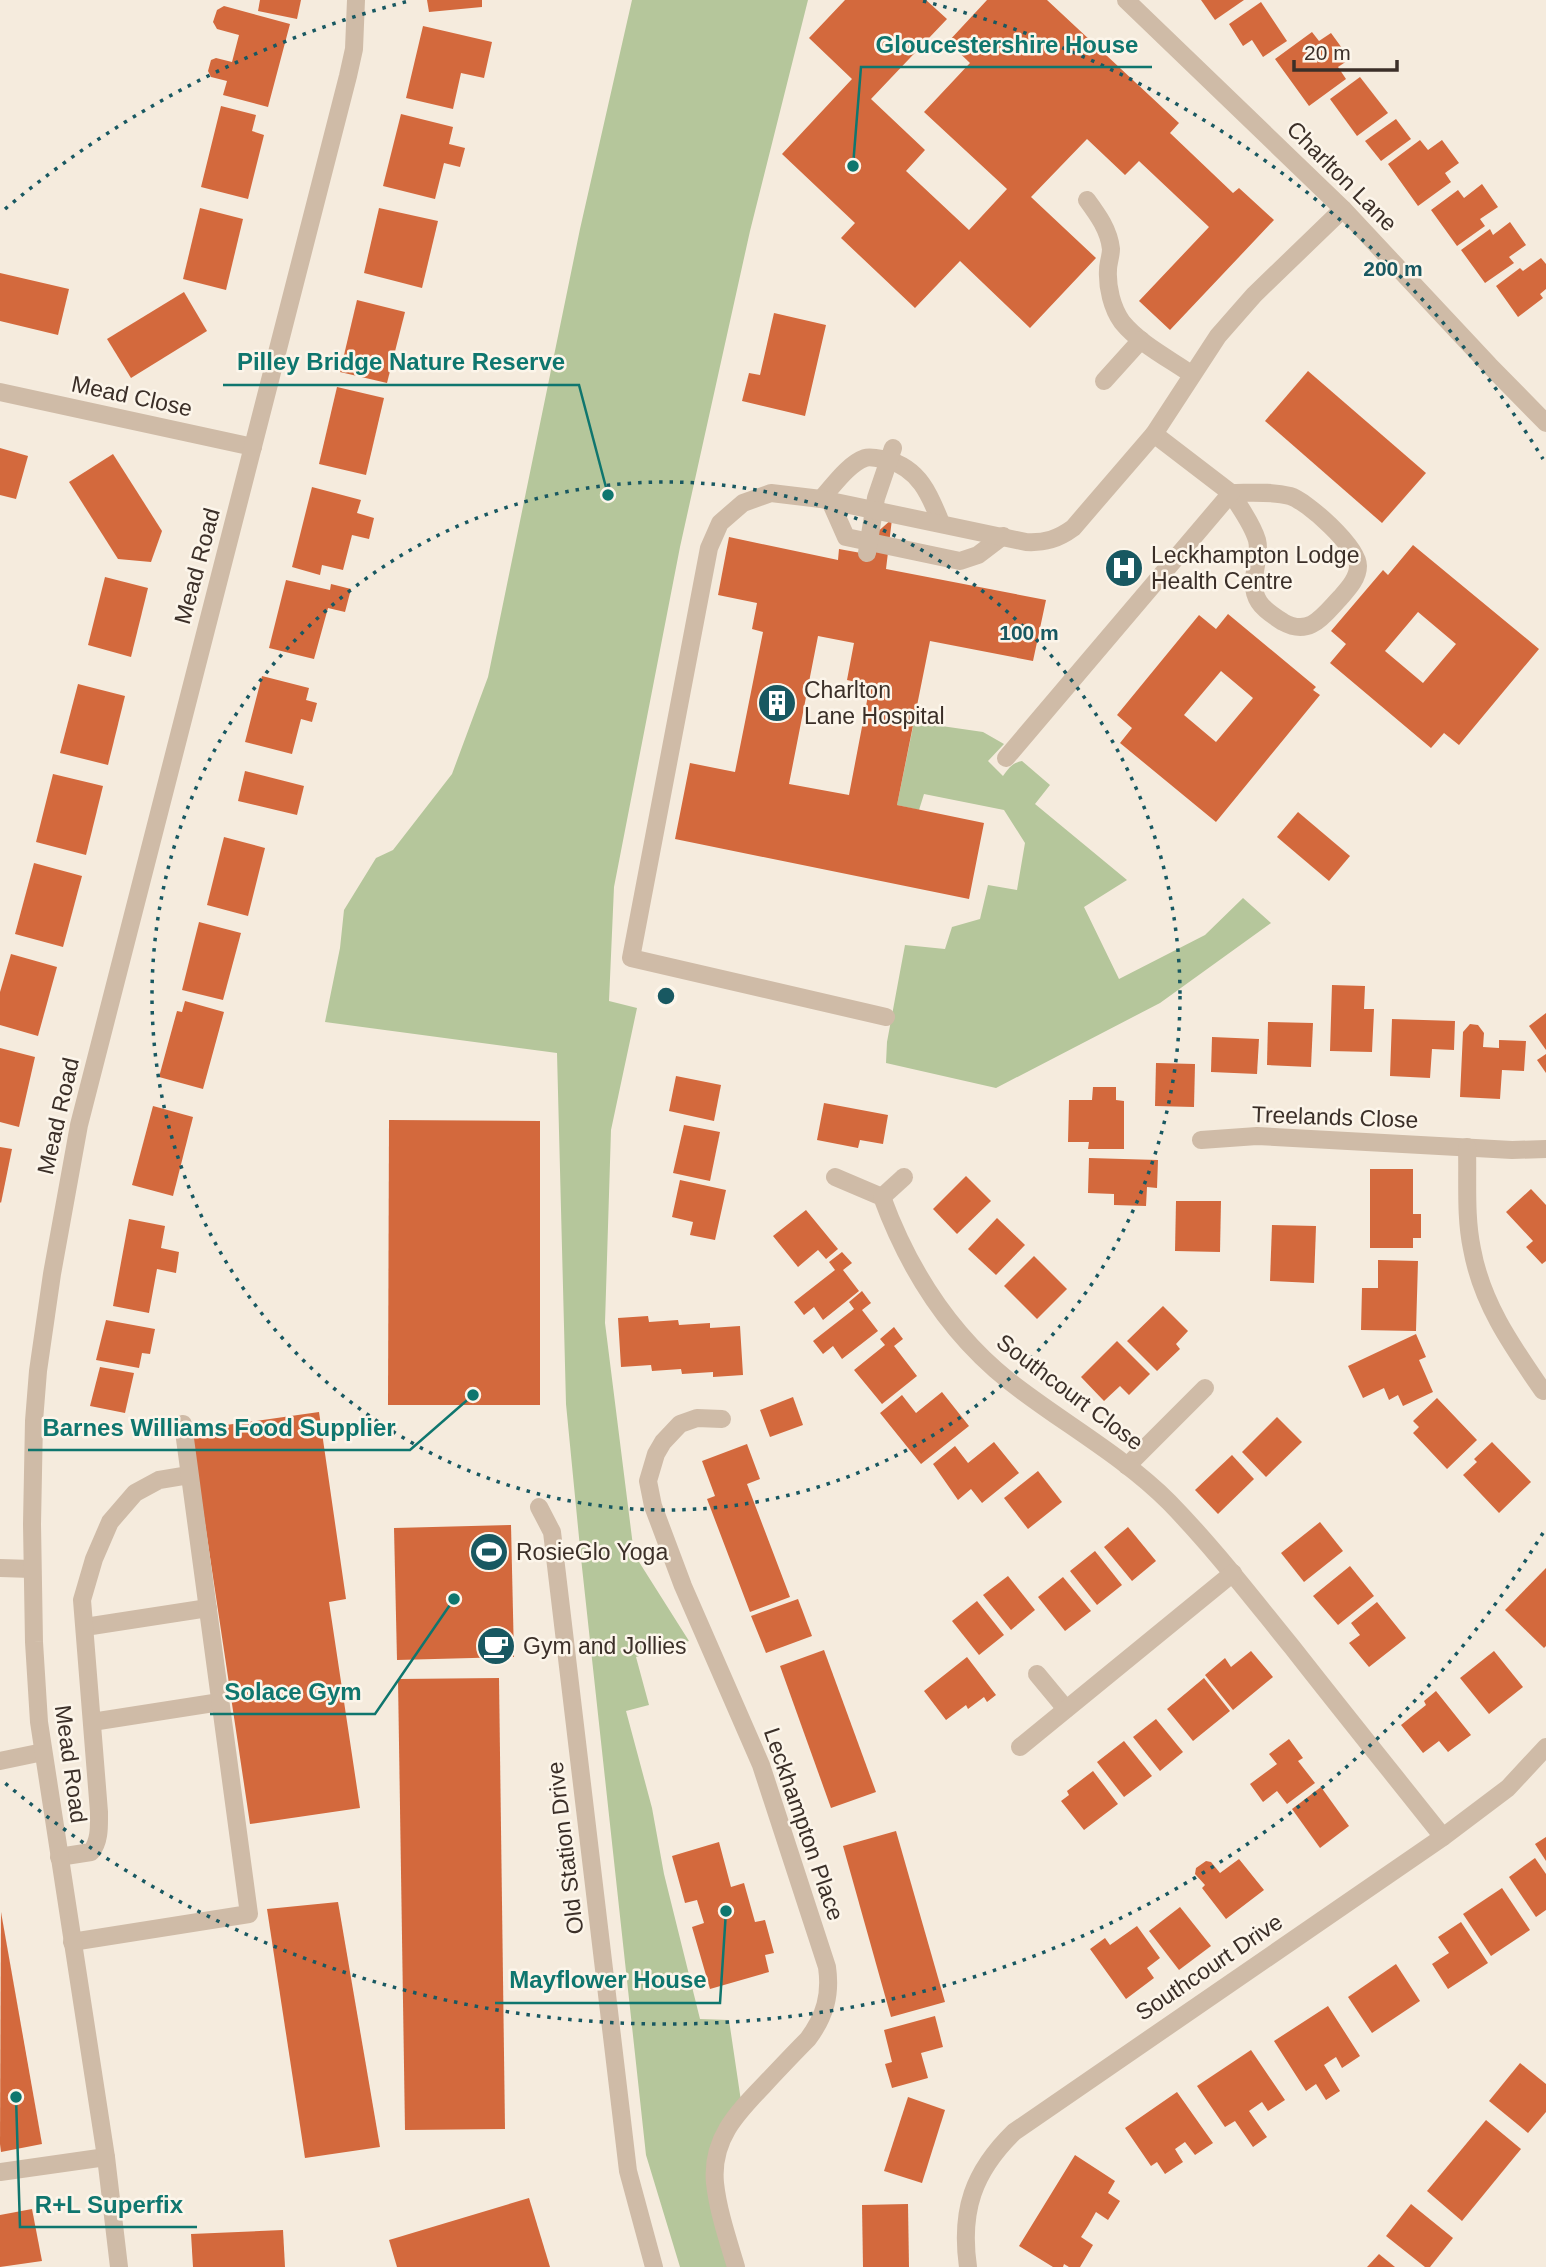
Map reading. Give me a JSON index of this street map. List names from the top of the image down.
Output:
{
  "streets": {
    "street": [
      "Charlton Lane",
      "Mead Close",
      "Mead Road",
      "Treelands Close",
      "Southcourt Close",
      "Leckhampton Place",
      "Old Station Drive",
      "Southcourt Drive"
    ]
  },
  "crossings": [
    ["Mead Close", "Mead Road"],
    ["Southcourt Close", "Southcourt Drive"]
  ],
  "places": {
    "other": [
      "Gloucestershire House",
      "Pilley Bridge Nature Reserve",
      "Barnes Williams Food Supplier",
      "Solace Gym",
      "Mayflower House",
      "R+L Superfix"
    ],
    "hospital": ["Leckhampton Lodge Health Centre"],
    "building": ["Charlton Lane Hospital"],
    "sports": ["RosieGlo Yoga"],
    "cafe": ["Gym and Jollies"]
  },
  "scale_bar": "20 m",
  "rings": ["200 m", "100 m"]
}
